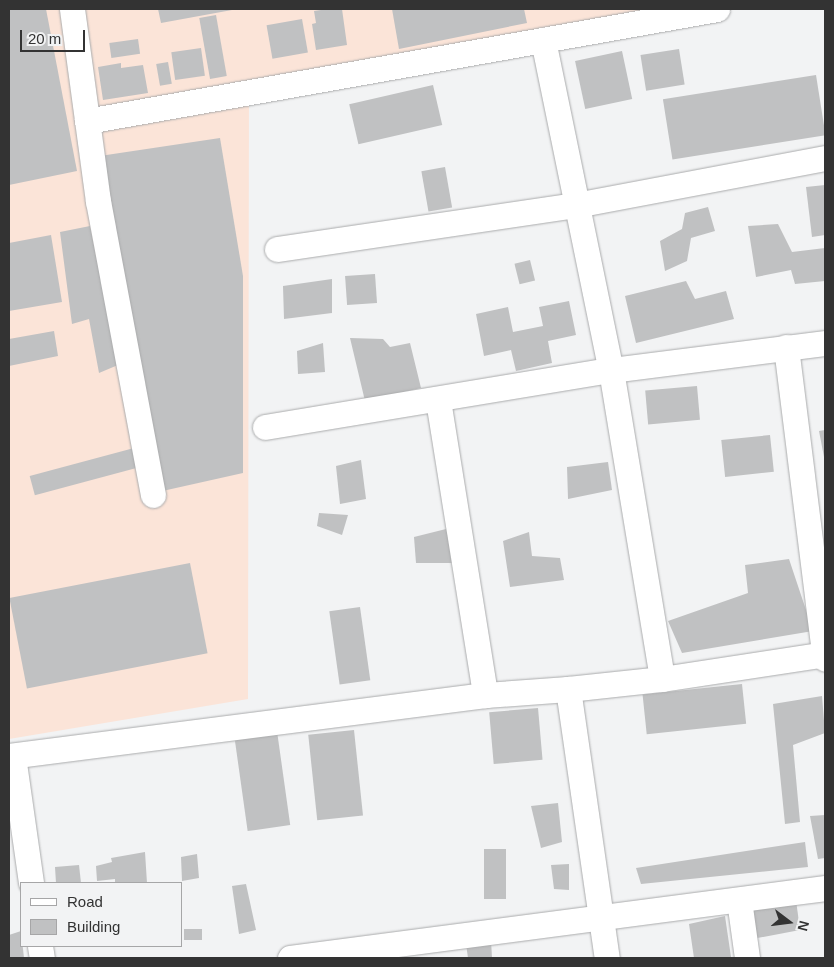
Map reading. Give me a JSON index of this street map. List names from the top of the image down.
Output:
{
  "legend": ["Road", "Building"],
  "scale_bar": "20 m",
  "north": "right"
}
